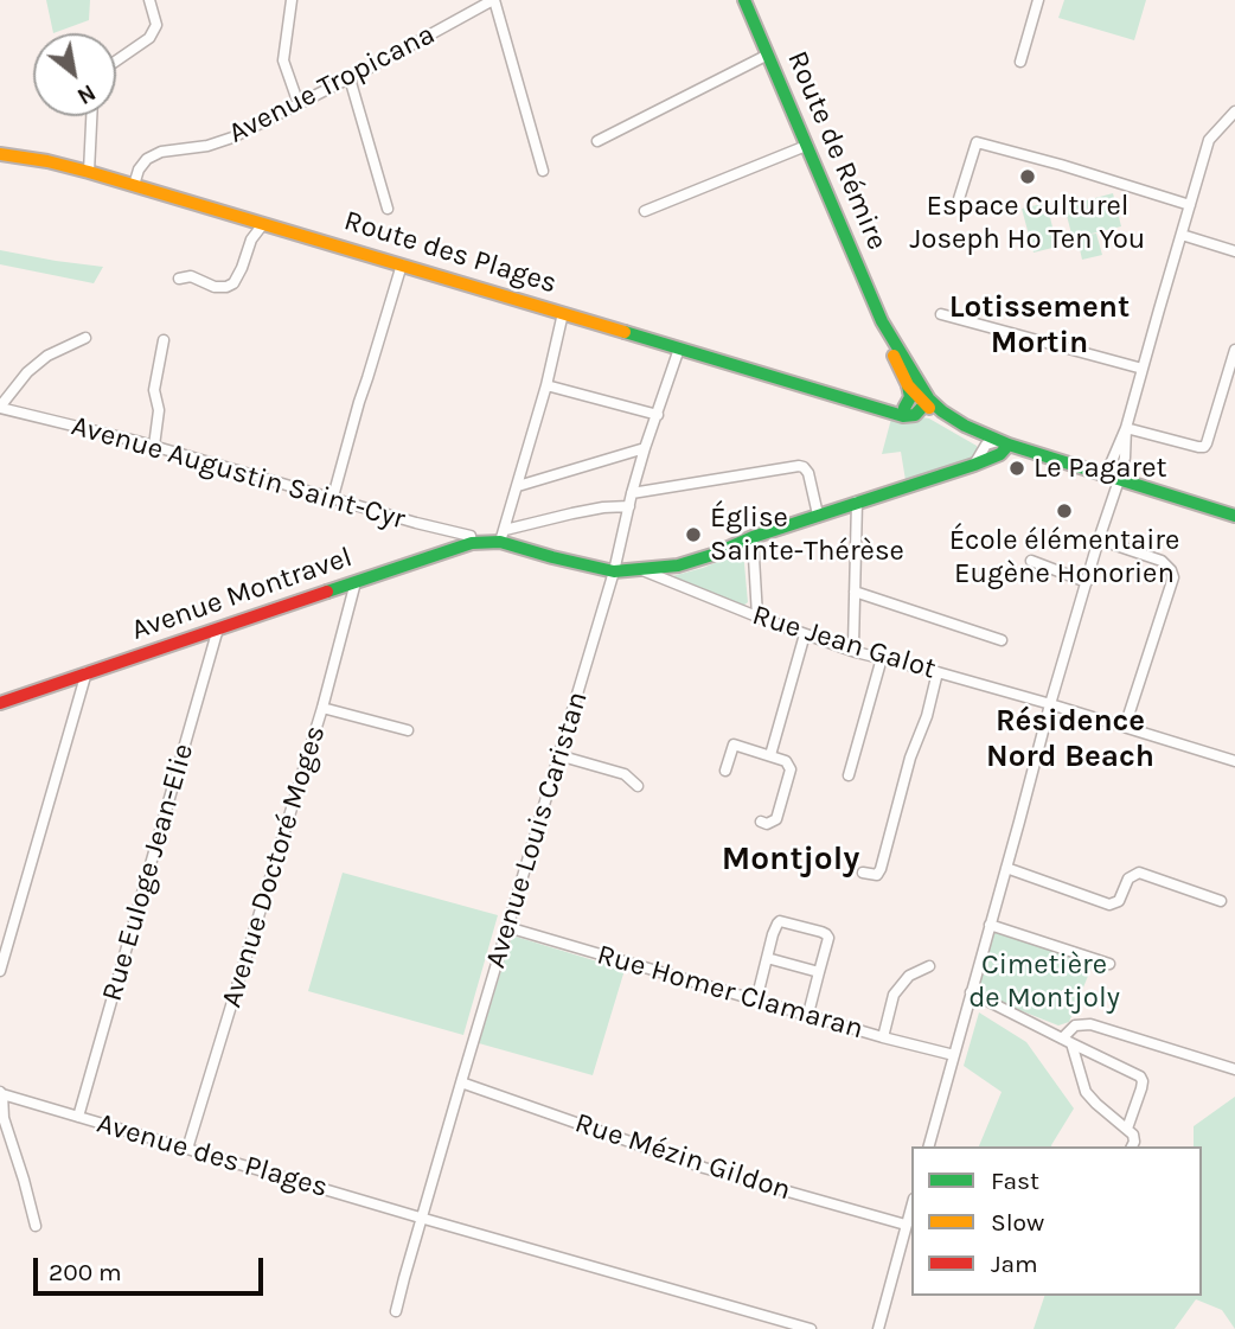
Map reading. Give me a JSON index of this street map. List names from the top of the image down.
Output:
{
  "streets": {
    "street": [
      "Avenue Tropicana",
      "Route de Rémire",
      "Route des Plages",
      "Avenue Augustin Saint-Cyr",
      "Avenue Montravel",
      "Rue Jean Galot",
      "Avenue Louis Caristan",
      "Avenue Doctoré Moges",
      "Rue Euloge Jean-Elie",
      "Rue Homer Clamaran",
      "Avenue des Plages",
      "Rue Mézin Gildon"
    ]
  },
  "crossings": [
    ["Avenue Tropicana", "Route des Plages"],
    ["Route de Rémire", "Route des Plages"],
    ["Route de Rémire", "Avenue Montravel"],
    ["Route des Plages", "Avenue Louis Caristan"],
    ["Avenue Augustin Saint-Cyr", "Avenue Montravel"],
    ["Avenue Montravel", "Rue Jean Galot"],
    ["Avenue Montravel", "Avenue Louis Caristan"],
    ["Avenue Montravel", "Avenue Doctoré Moges"],
    ["Avenue Montravel", "Rue Euloge Jean-Elie"],
    ["Avenue Louis Caristan", "Rue Homer Clamaran"],
    ["Avenue Louis Caristan", "Avenue des Plages"],
    ["Avenue Louis Caristan", "Rue Mézin Gildon"],
    ["Avenue Doctoré Moges", "Avenue des Plages"],
    ["Rue Euloge Jean-Elie", "Avenue des Plages"]
  ],
  "districts": ["Lotissement Mortin", "Résidence Nord Beach", "Montjoly"],
  "parks": ["Cimetière de Montjoly"],
  "places": [
    "Espace Culturel Joseph Ho Ten You",
    "Le Pagaret",
    "École élémentaire Eugène Honorien",
    "Église Sainte-Thérèse"
  ],
  "legend": ["Fast", "Slow", "Jam"],
  "scale_bar": "200 m",
  "north": "bottom right"
}
